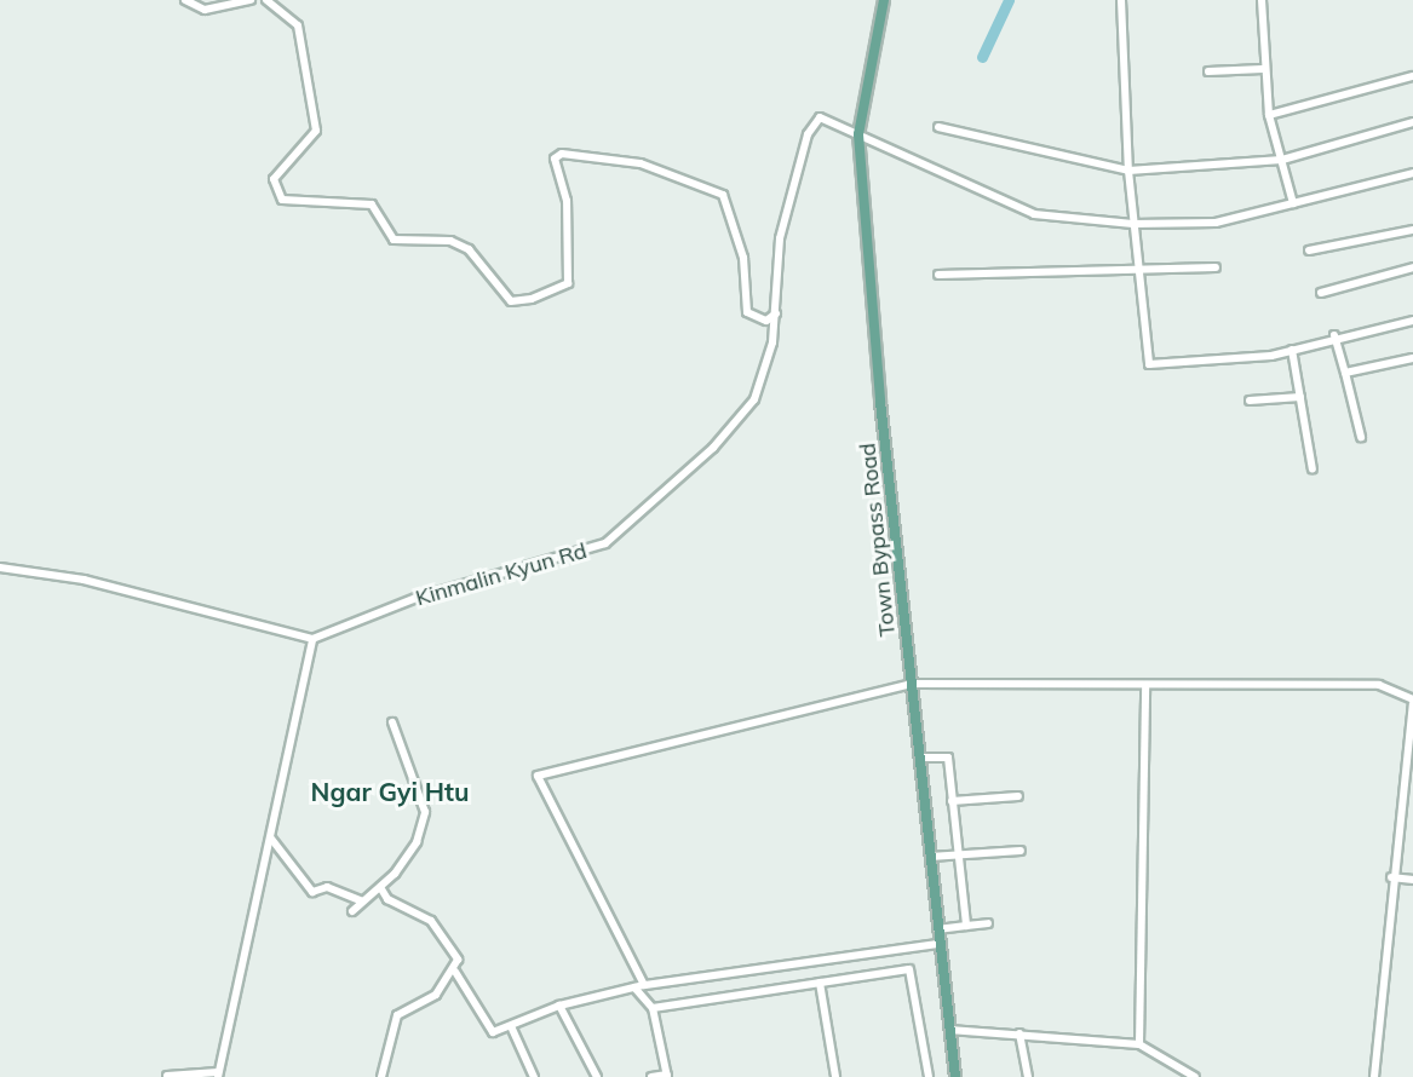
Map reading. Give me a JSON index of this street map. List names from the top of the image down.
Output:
{
  "streets": {
    "main road": ["Town Bypass Road"],
    "street": ["Kinmalin Kyun Rd"]
  },
  "crossings": [
    ["Town Bypass Road", "Kinmalin Kyun Rd"]
  ],
  "districts": ["Ngar Gyi Htu"]
}
